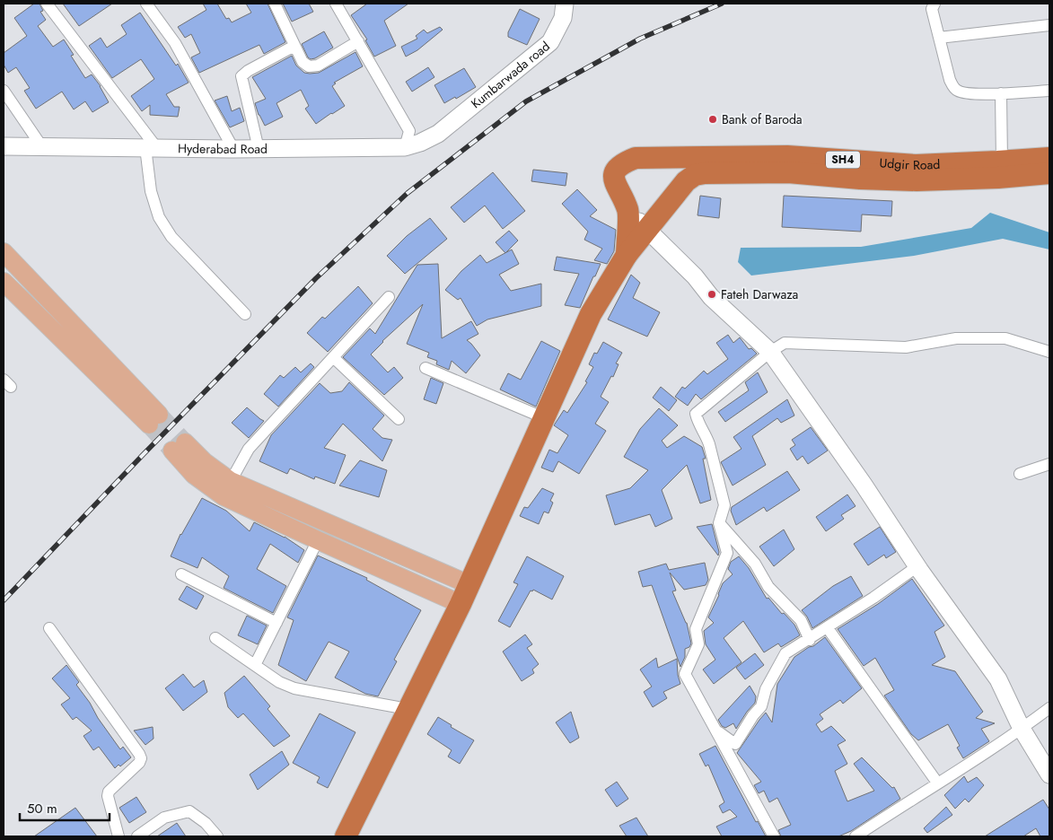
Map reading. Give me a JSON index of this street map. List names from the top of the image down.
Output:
{
  "streets": {
    "highway": ["SH4", "Udgir Road"],
    "main road": ["Kumbarwada road", "Hyderabad Road"]
  },
  "crossings": [
    ["Kumbarwada road", "Hyderabad Road"]
  ],
  "places": ["Bank of Baroda", "Fateh Darwaza"],
  "scale_bar": "50 m"
}
